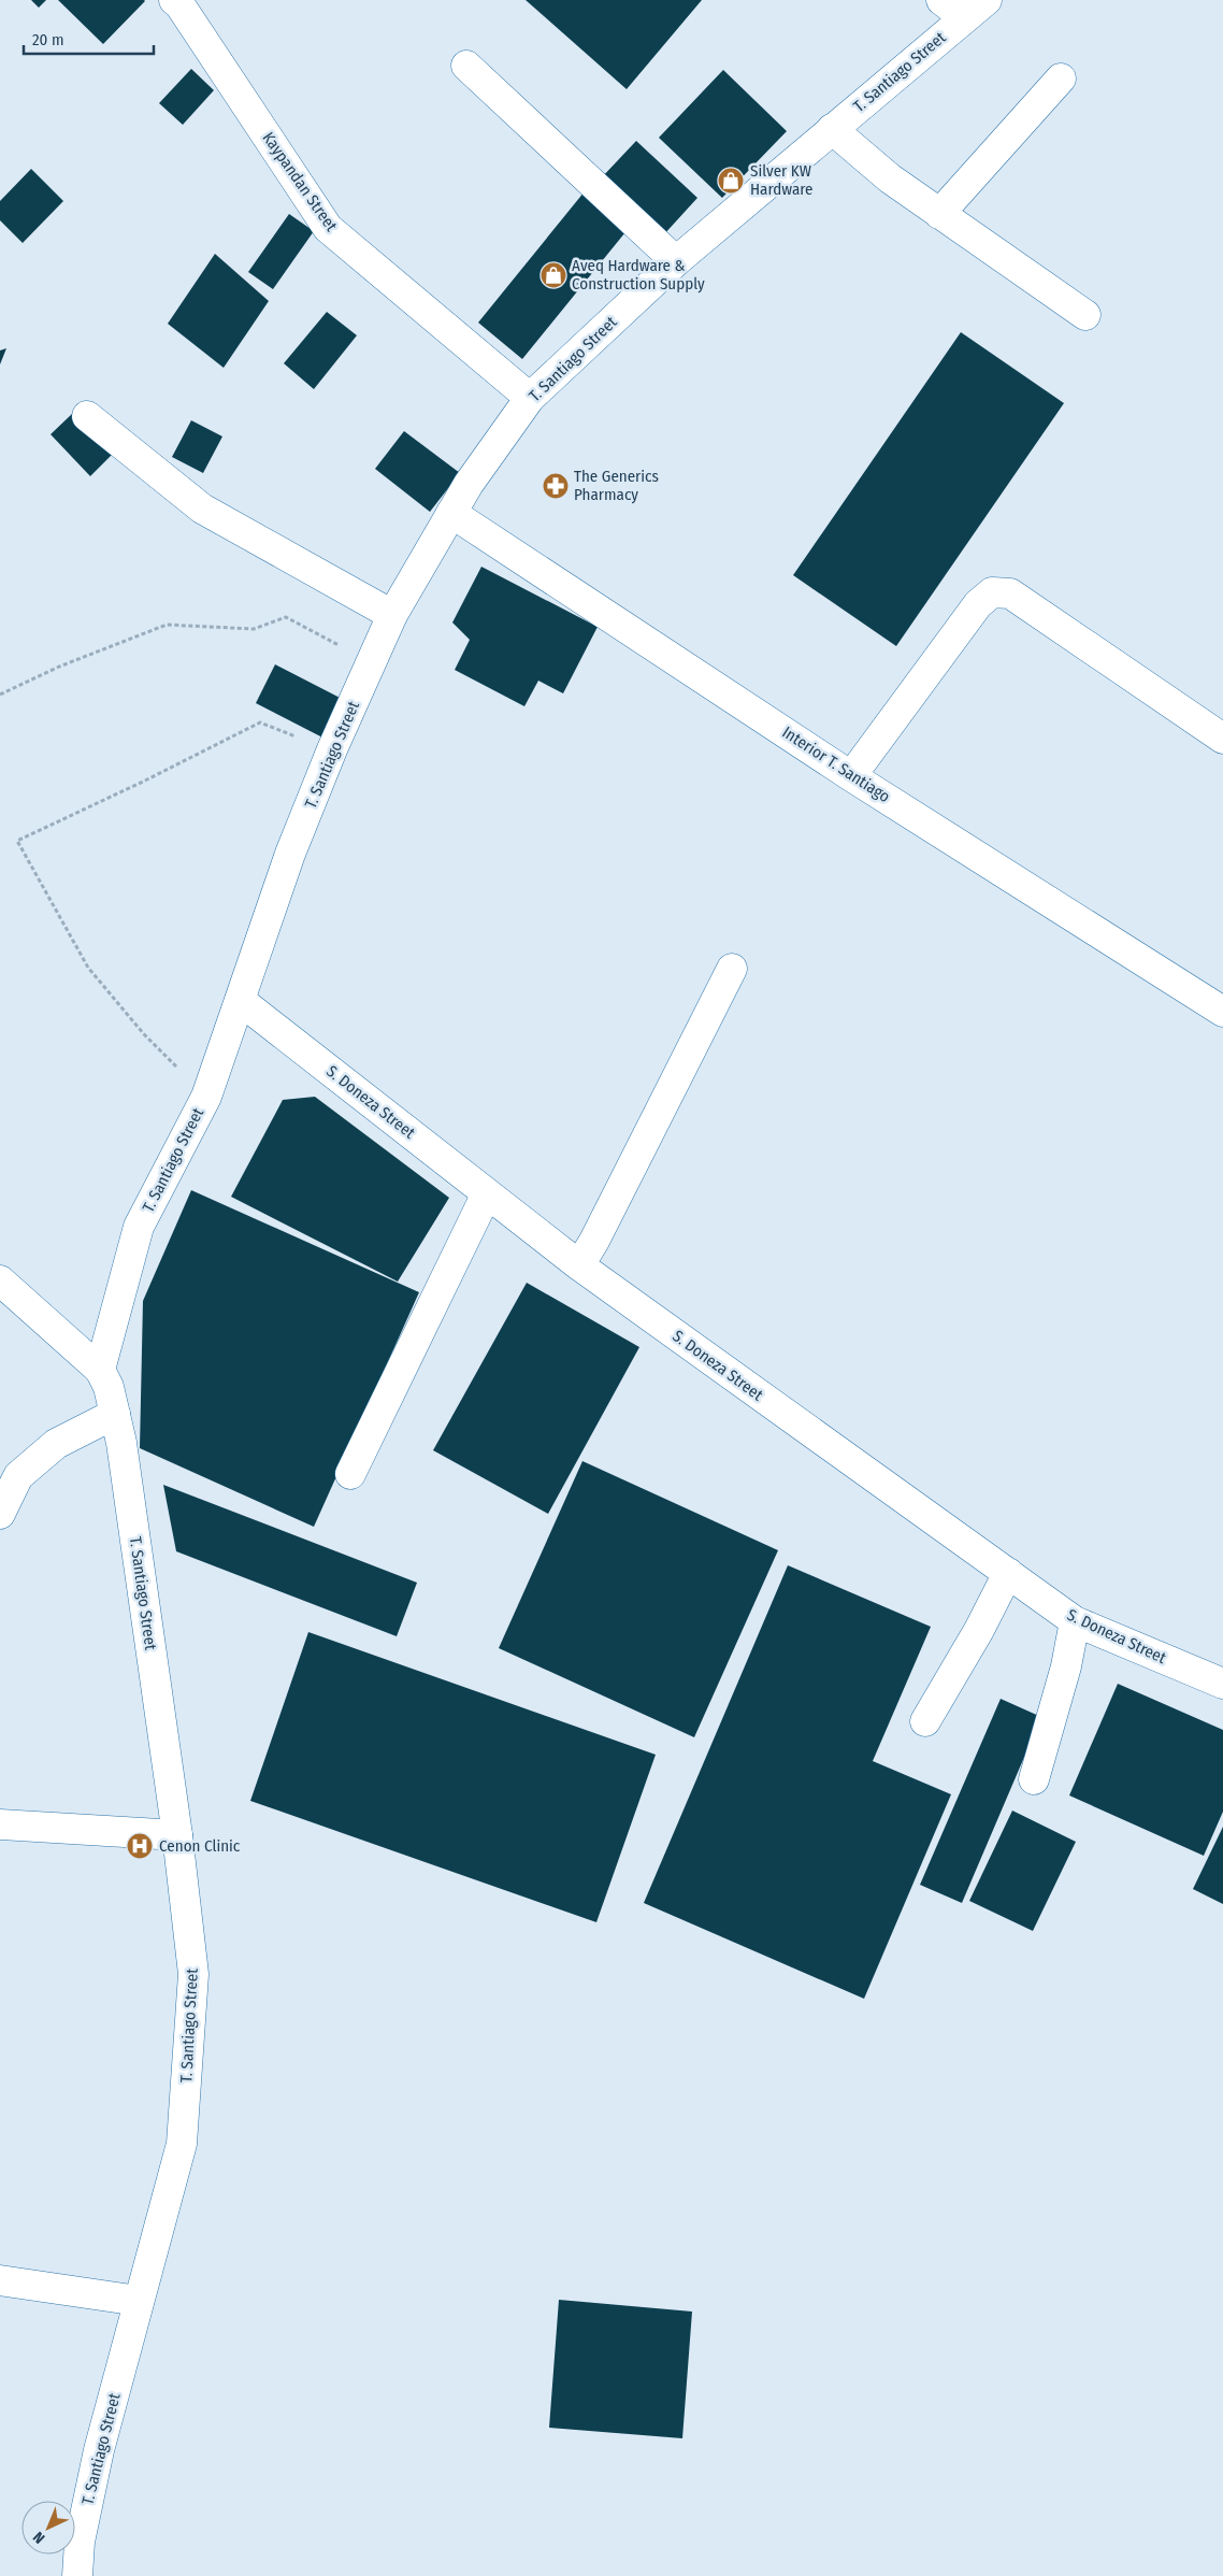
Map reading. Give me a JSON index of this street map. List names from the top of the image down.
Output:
{
  "streets": {
    "street": [
      "T. Santiago Street",
      "Kaypandan Street",
      "Interior T. Santiago",
      "S. Doneza Street"
    ]
  },
  "crossings": [
    ["T. Santiago Street", "Kaypandan Street"],
    ["T. Santiago Street", "Interior T. Santiago"],
    ["T. Santiago Street", "S. Doneza Street"]
  ],
  "places": {
    "shop": ["Silver KW Hardware", "Aveq Hardware & Construction Supply"],
    "pharmacy": ["The Generics Pharmacy"],
    "hospital": ["Cenon Clinic"]
  },
  "scale_bar": "20 m",
  "north": "bottom left"
}
